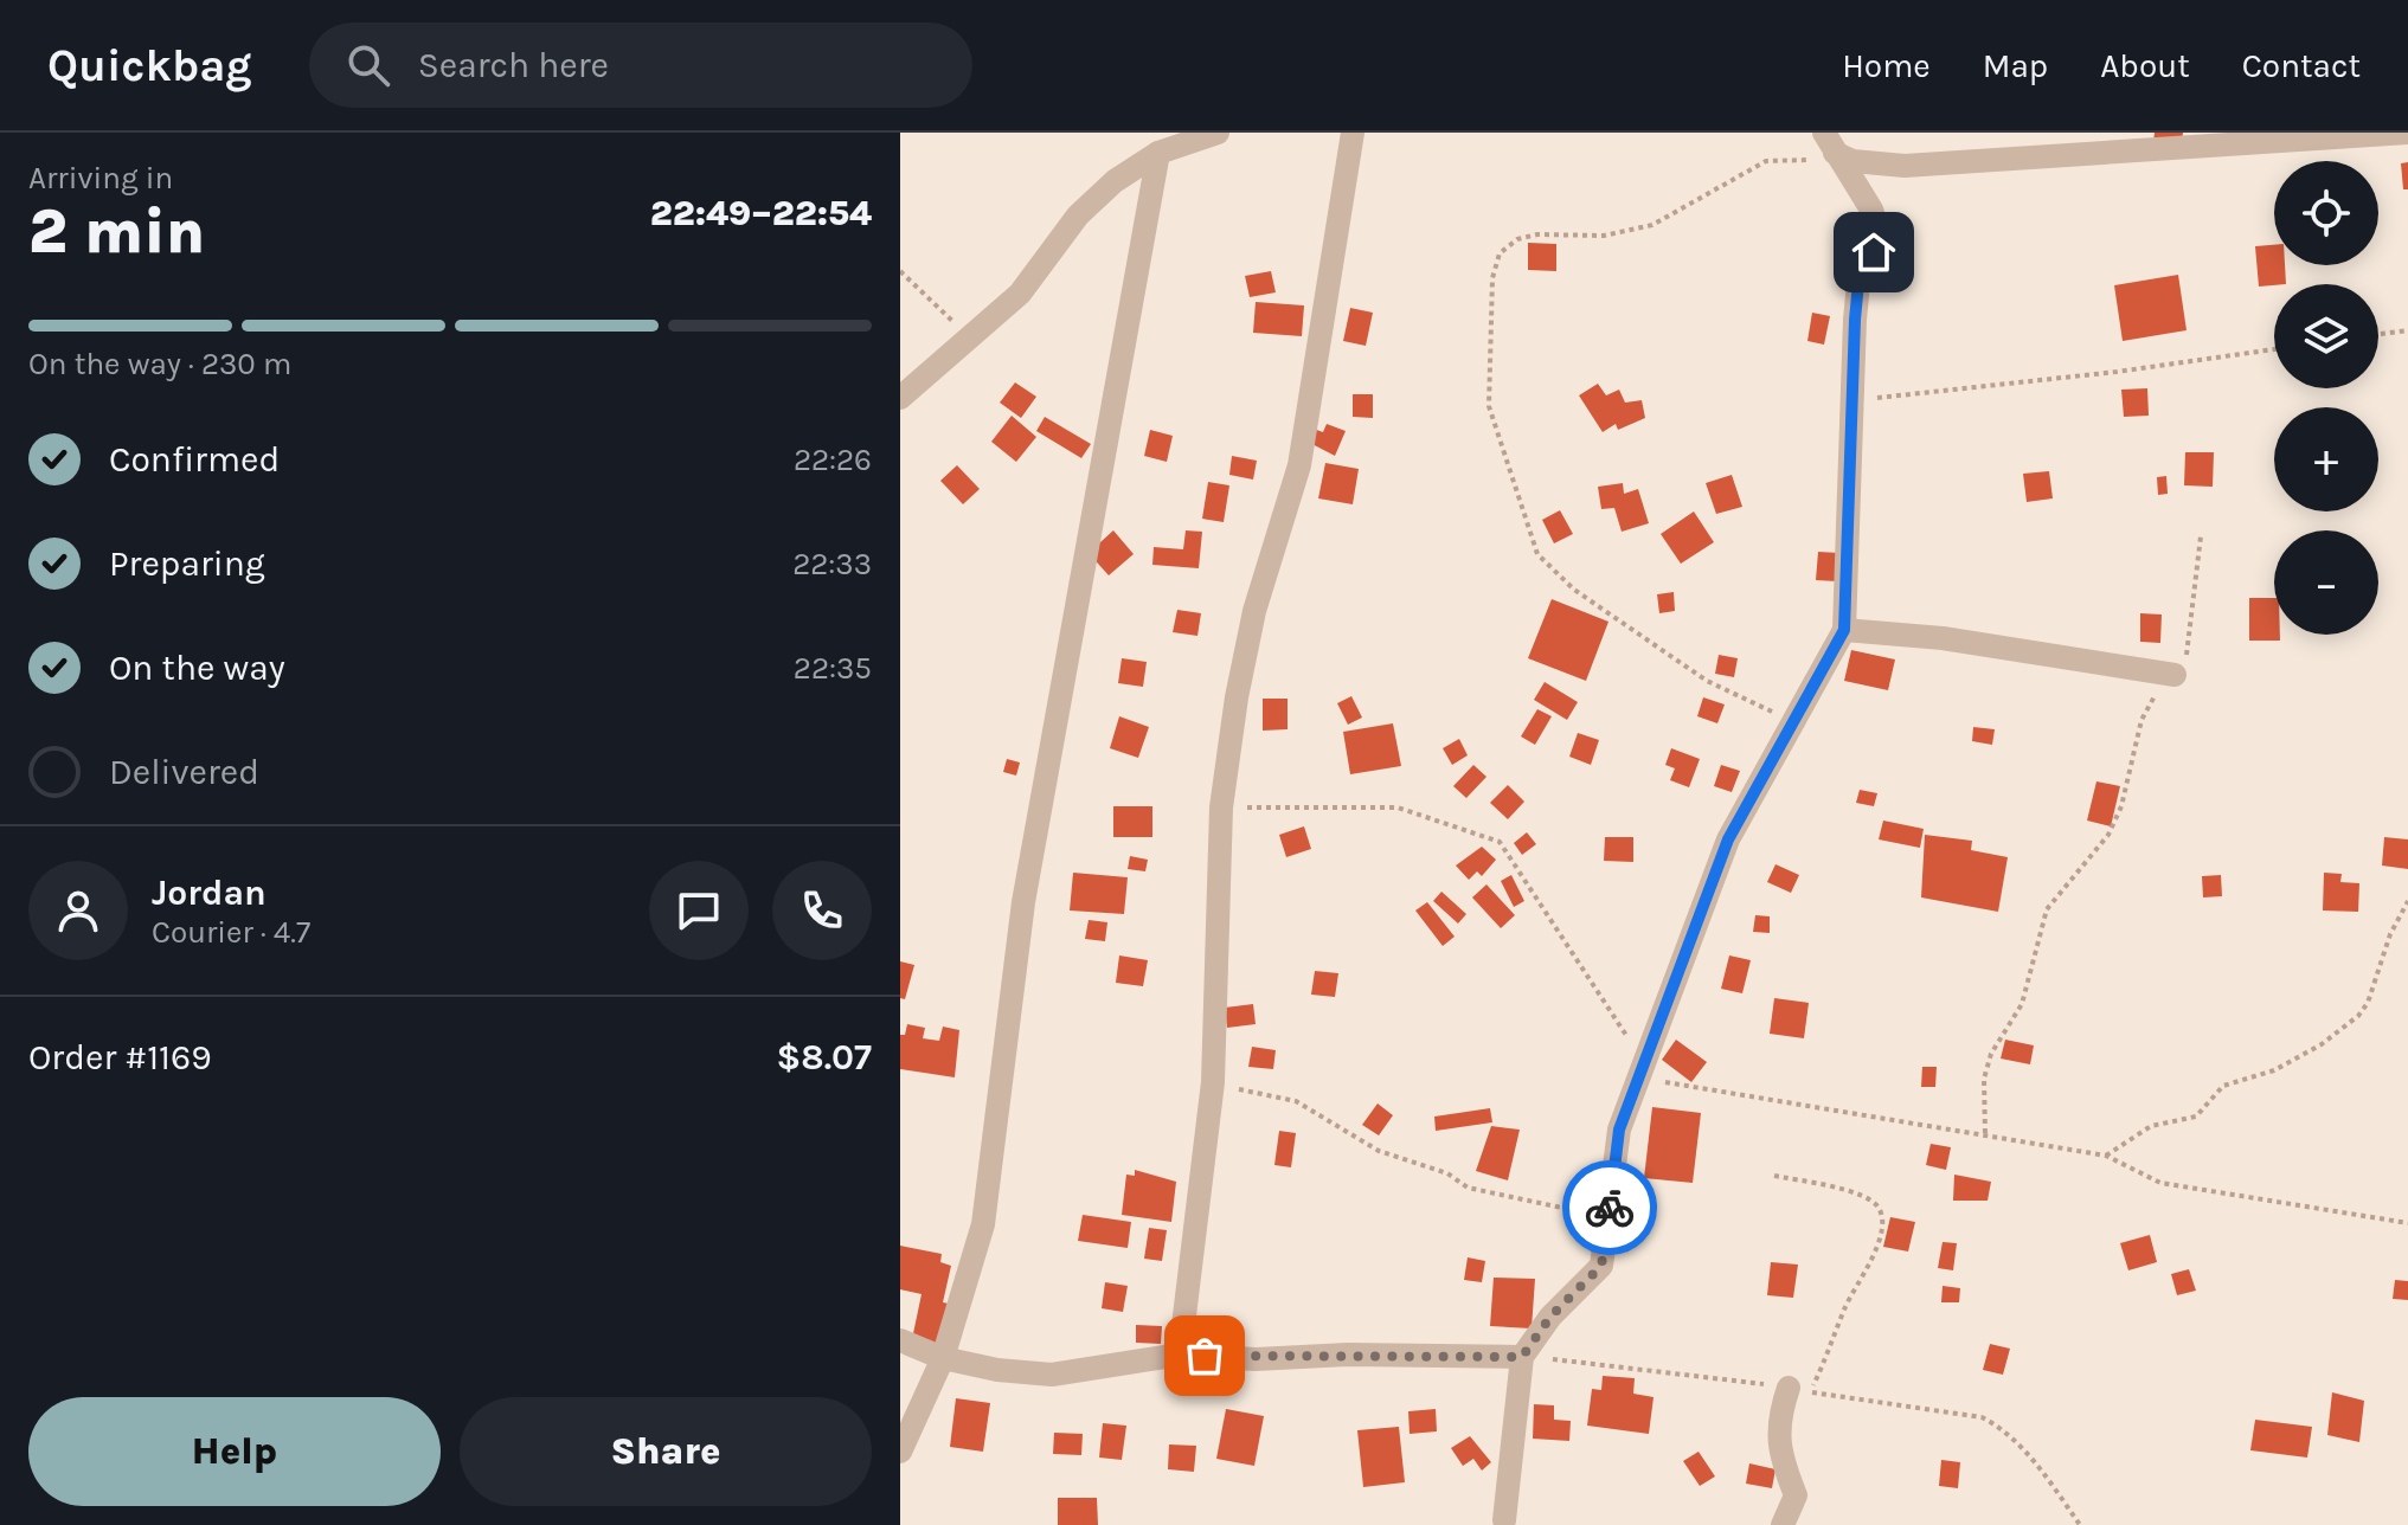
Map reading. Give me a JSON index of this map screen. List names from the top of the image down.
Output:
{
  "page": {
    "header": "Quickbag",
    "search": "Search here",
    "nav": [
      "Home",
      "Map",
      "About",
      "Contact"
    ],
    "heading": ["2 min", "Arriving in", "22:49–22:54"],
    "panel": [
      "Jordan",
      "Courier · 4.7",
      "Order #1169",
      "$8.07"
    ],
    "map_buttons": ["+", "−"],
    "bar": "On the way · 230 m",
    "list": [
      ["Confirmed", "22:26"],
      ["Preparing", "22:33"],
      ["On the way", "22:35"],
      "Delivered"
    ],
    "buttons": ["Help", "Share"]
  }
}
